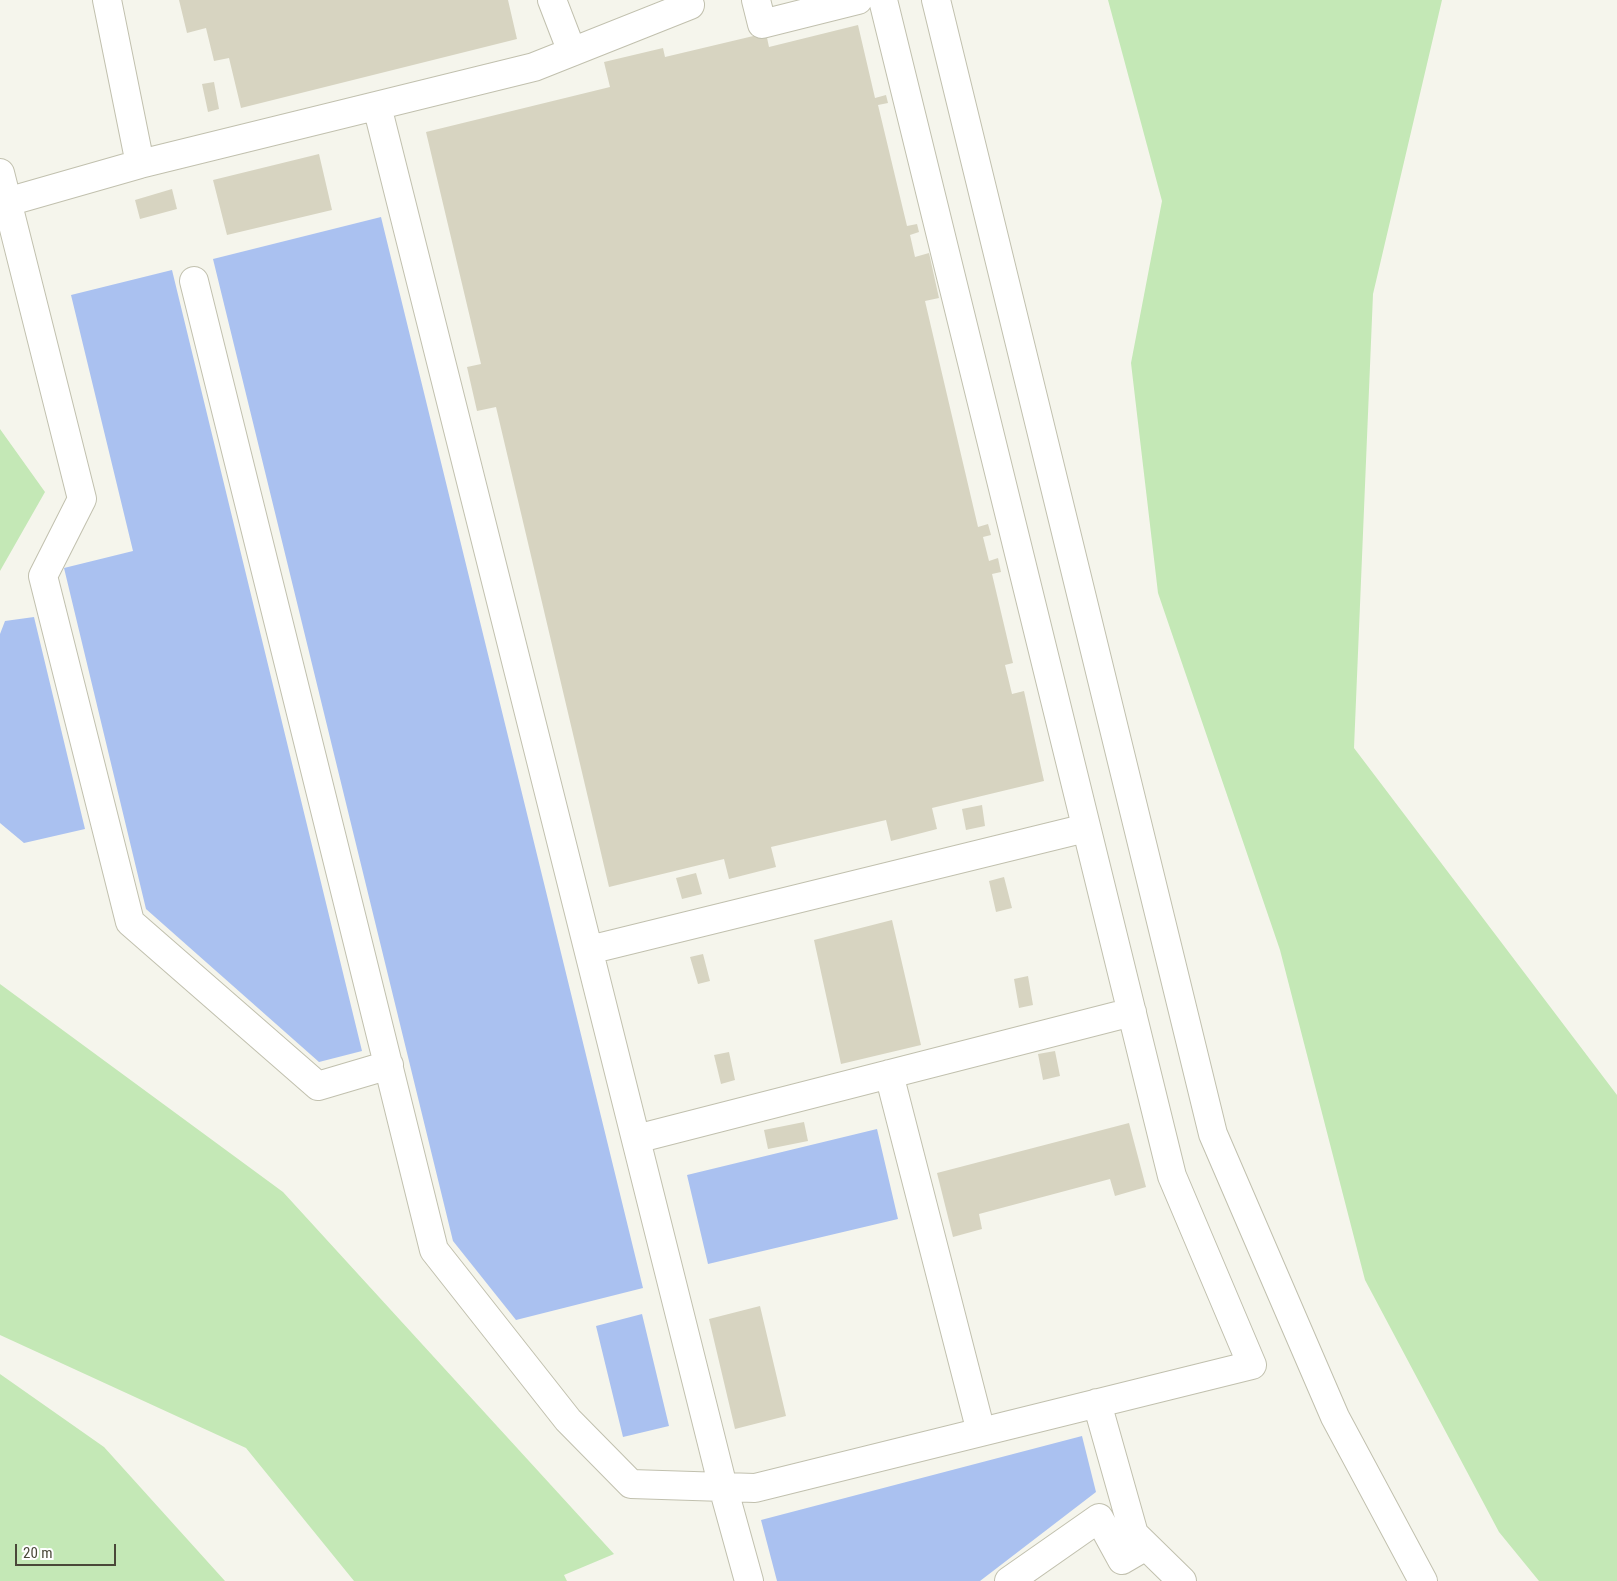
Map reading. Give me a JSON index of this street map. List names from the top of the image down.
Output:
{
  "scale_bar": "20 m"
}
